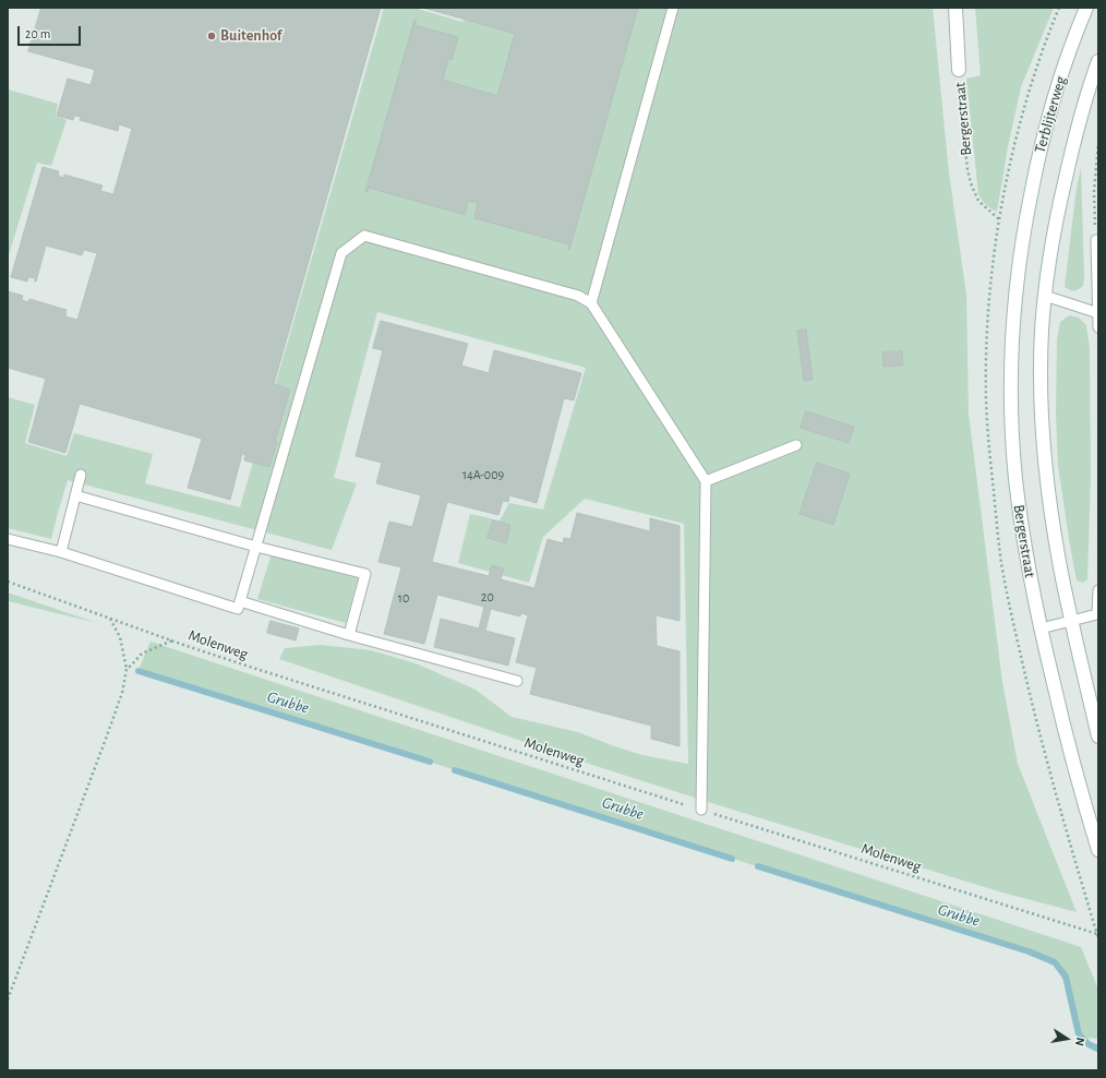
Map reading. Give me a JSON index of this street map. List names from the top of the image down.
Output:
{
  "streets": {
    "main road": ["Terblijterweg", "Bergerstraat"],
    "path": ["Molenweg"]
  },
  "crossings": [
    ["Terblijterweg", "Bergerstraat"]
  ],
  "water": ["Grubbe"],
  "places": ["Buitenhof"],
  "house_numbers": ["14A-009", "20", "10"],
  "scale_bar": "20 m",
  "north": "right"
}
